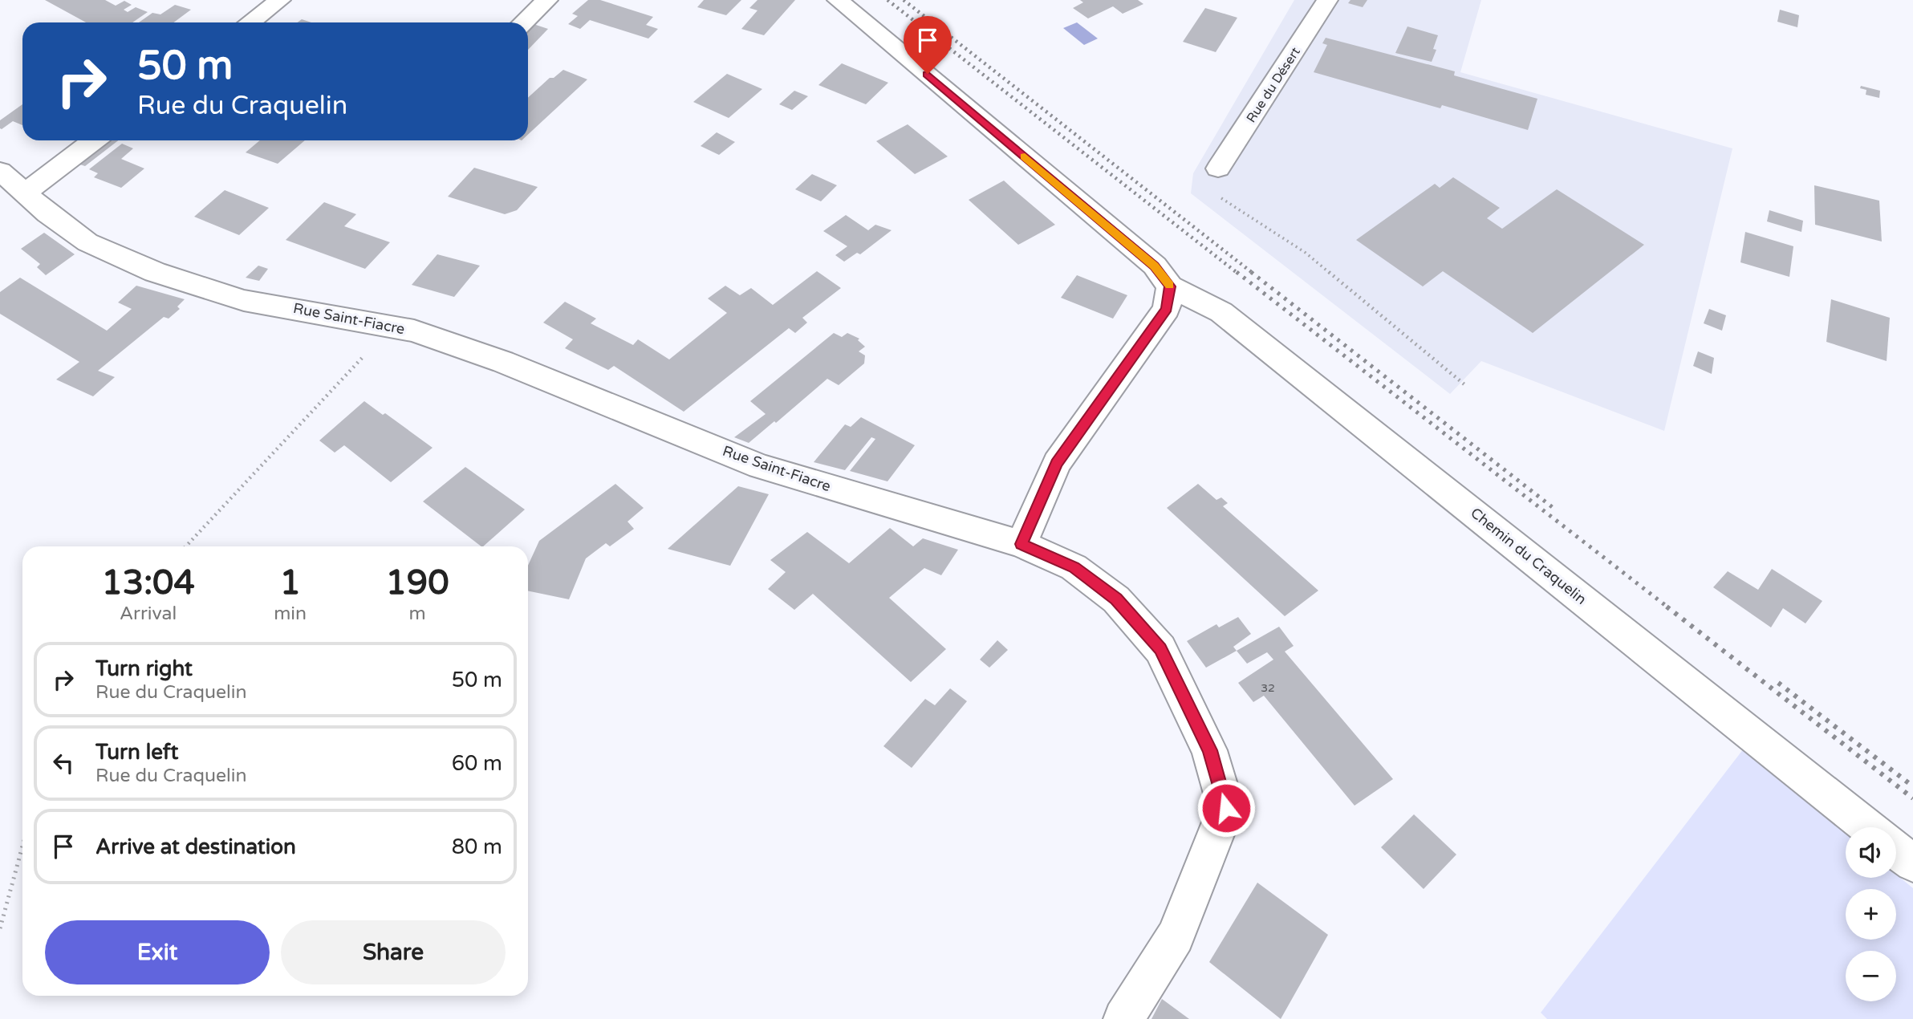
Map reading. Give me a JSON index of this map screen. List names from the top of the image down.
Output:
{
  "streets": {
    "street": ["Rue du Désert", "Rue Saint-Fiacre", "Chemin du Craquelin"]
  },
  "house_numbers": ["32"],
  "page": {
    "turn": ["50 m", "Rue du Craquelin"],
    "eta": [
      "13:04",
      "Arrival",
      "1",
      "min",
      "190",
      "m"
    ],
    "list": [
      {
        "name": "Turn right",
        "note": "Rue du Craquelin",
        "value": "50 m"
      },
      {
        "name": "Turn left",
        "note": "Rue du Craquelin",
        "value": "60 m"
      },
      {
        "name": "Arrive at destination",
        "value": "80 m"
      }
    ],
    "map_buttons": ["+", "−"],
    "buttons": ["Exit", "Share"]
  }
}
